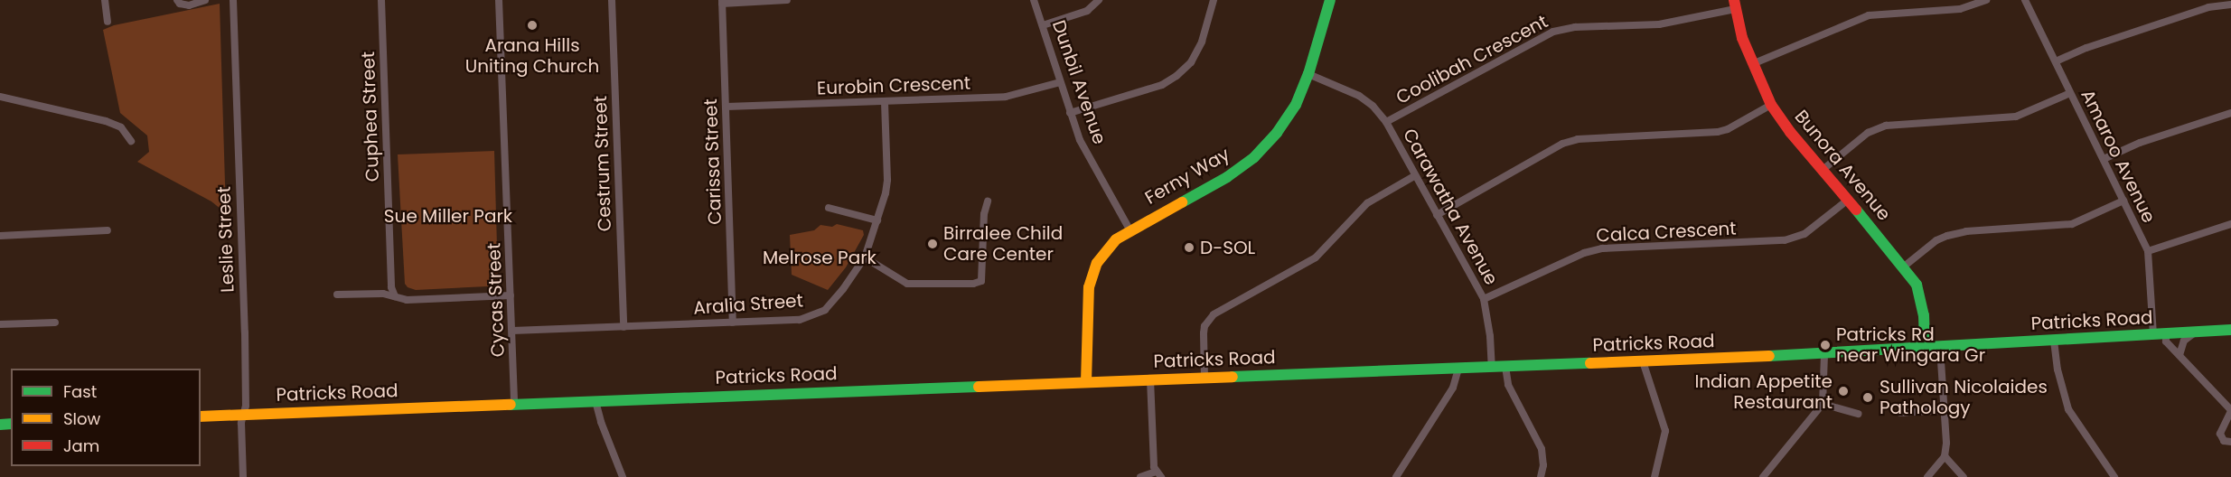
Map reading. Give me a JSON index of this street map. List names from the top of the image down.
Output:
{
  "streets": {
    "main road": ["Bunora Avenue", "Ferny Way", "Patricks Road"],
    "street": [
      "Coolibah Crescent",
      "Dunbil Avenue",
      "Eurobin Crescent",
      "Cuphea Street",
      "Amaroo Avenue",
      "Carissa Street",
      "Cestrum Street",
      "Carawatha Avenue",
      "Calca Crescent",
      "Leslie Street",
      "Cycas Street",
      "Aralia Street"
    ]
  },
  "crossings": [
    ["Coolibah Crescent", "Bunora Avenue"],
    ["Coolibah Crescent", "Carawatha Avenue"],
    ["Dunbil Avenue", "Eurobin Crescent"],
    ["Dunbil Avenue", "Ferny Way"],
    ["Eurobin Crescent", "Carissa Street"],
    ["Eurobin Crescent", "Aralia Street"],
    ["Amaroo Avenue", "Patricks Road"],
    ["Carissa Street", "Aralia Street"],
    ["Cestrum Street", "Aralia Street"],
    ["Bunora Avenue", "Calca Crescent"],
    ["Bunora Avenue", "Patricks Road"],
    ["Ferny Way", "Carawatha Avenue"],
    ["Ferny Way", "Patricks Road"],
    ["Carawatha Avenue", "Calca Crescent"],
    ["Carawatha Avenue", "Patricks Road"],
    ["Leslie Street", "Patricks Road"],
    ["Cycas Street", "Aralia Street"],
    ["Cycas Street", "Patricks Road"]
  ],
  "parks": ["Sue Miller Park", "Melrose Park"],
  "places": [
    "Arana Hills Uniting Church",
    "Birralee Child Care Center",
    "D-SOL",
    "Patricks Rd near Wingara Gr",
    "Indian Appetite Restaurant",
    "Sullivan Nicolaides Pathology"
  ],
  "legend": ["Fast", "Slow", "Jam"]
}
